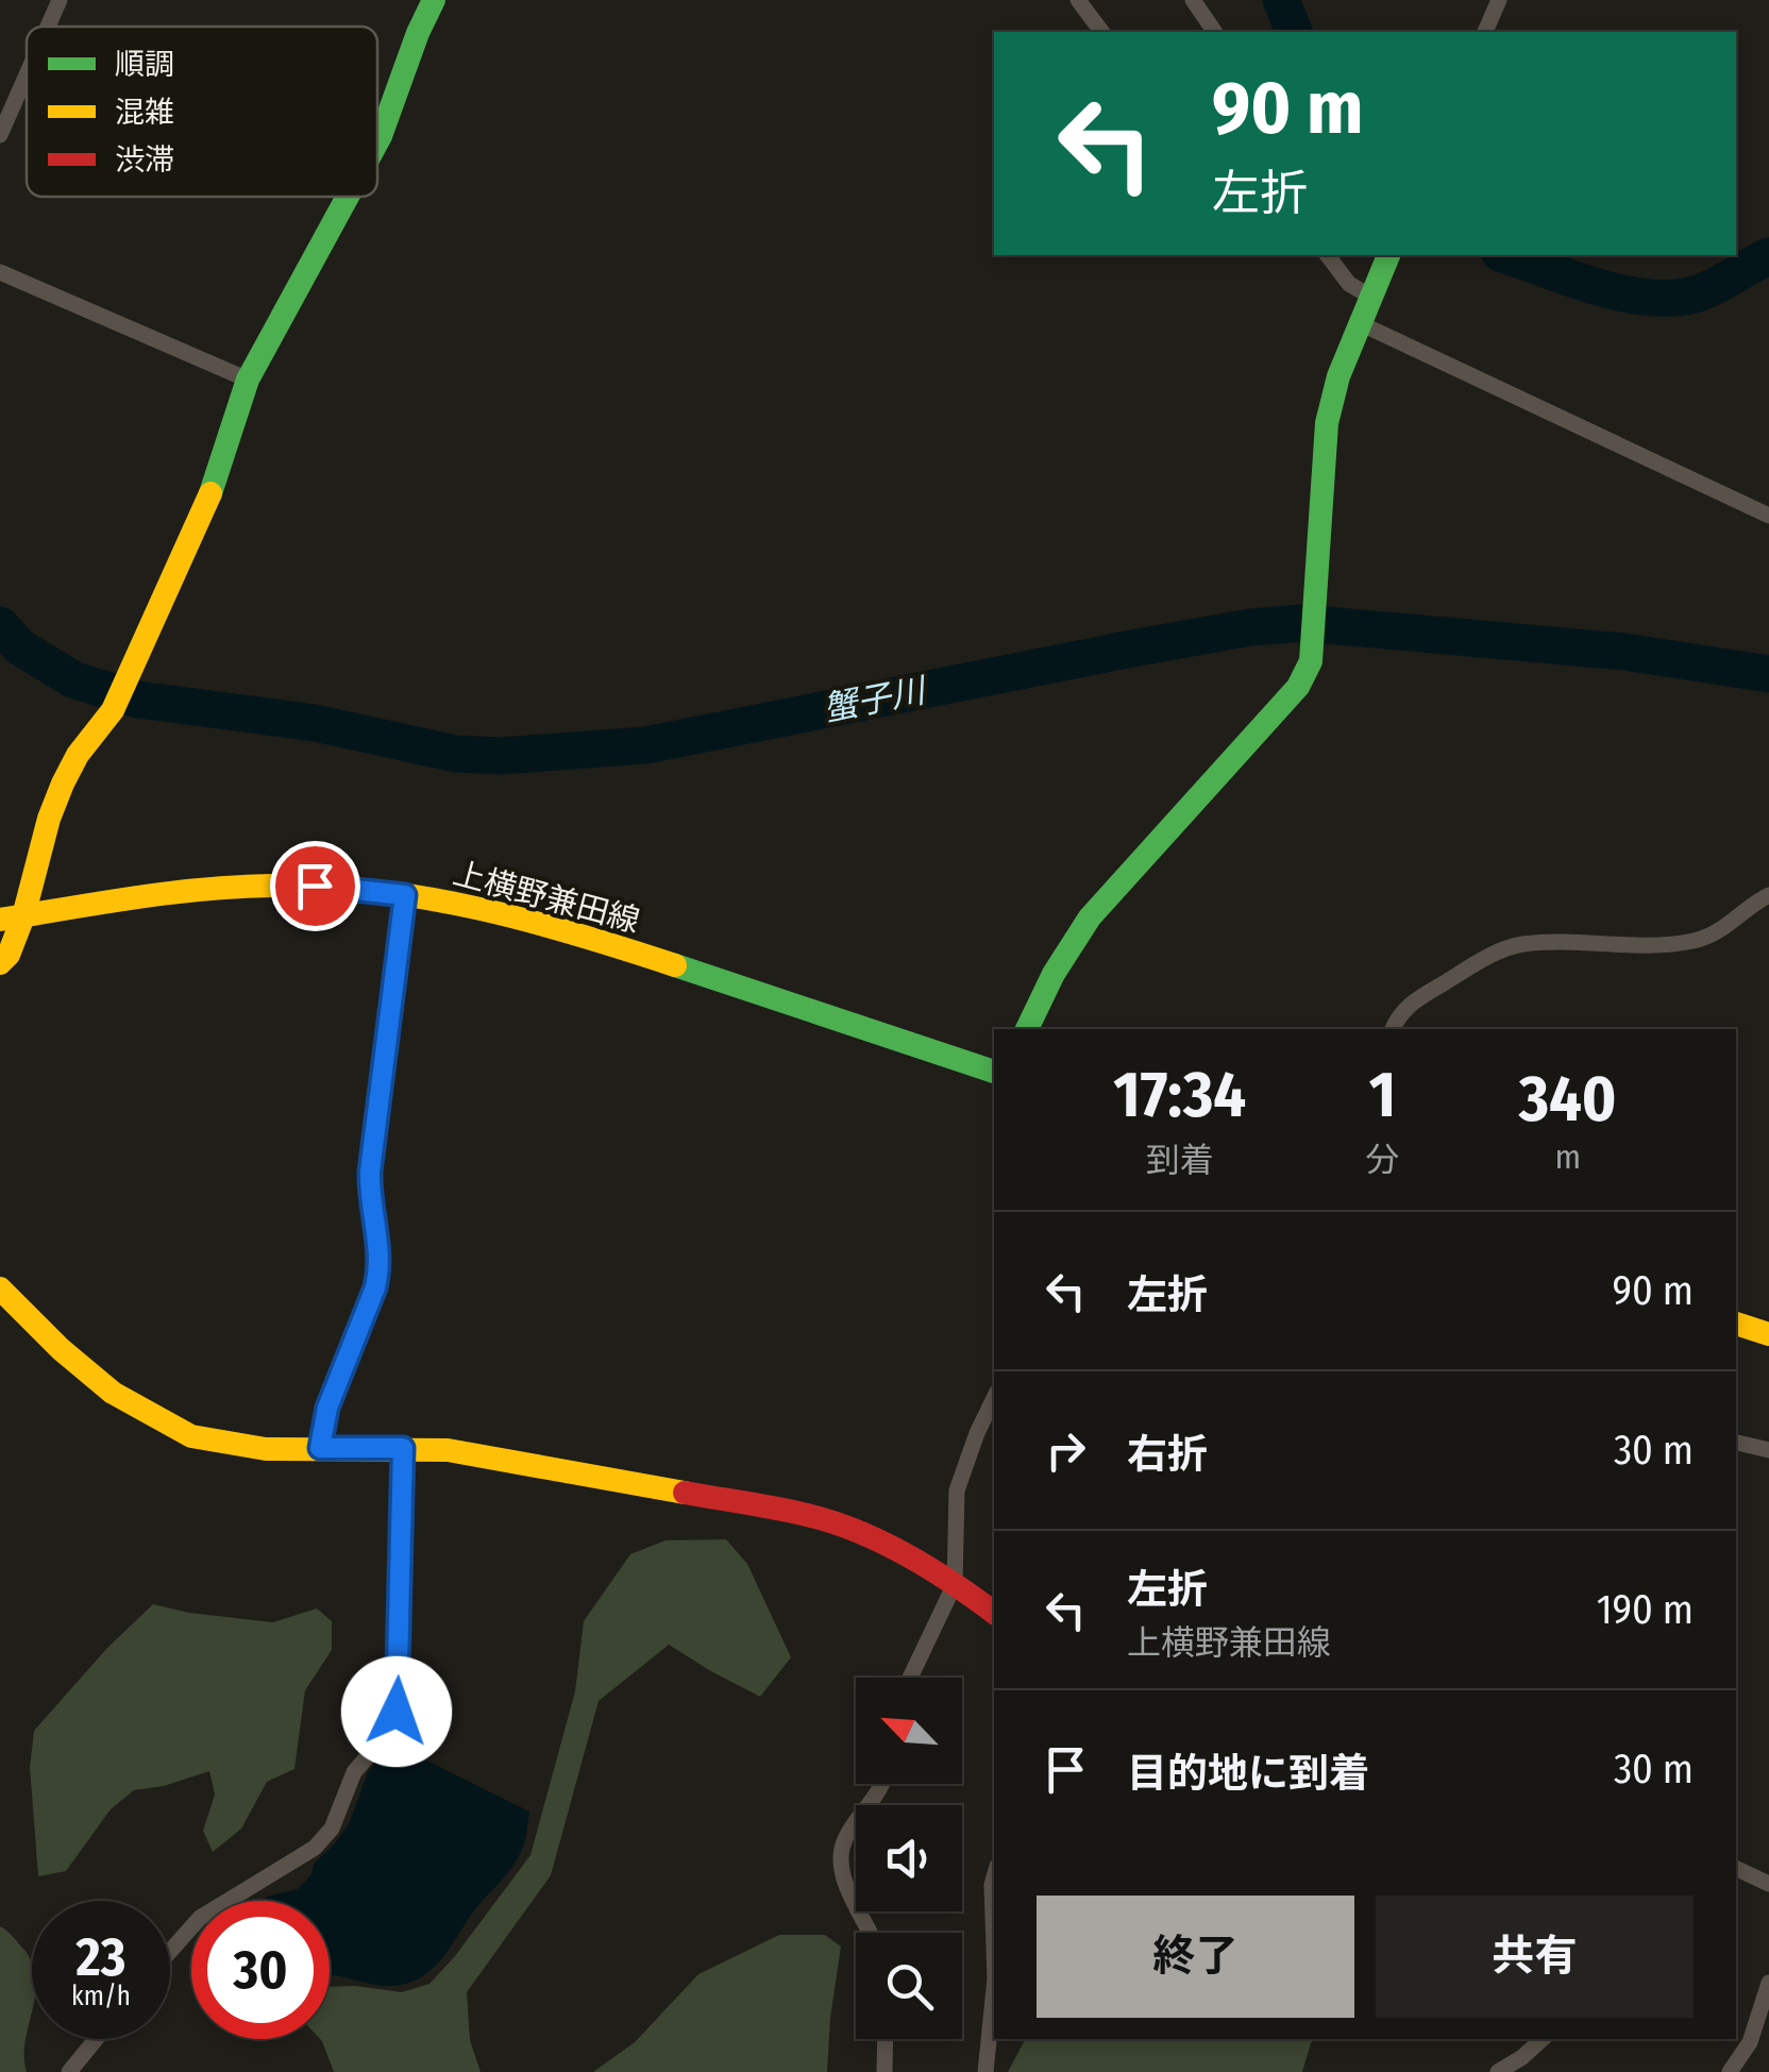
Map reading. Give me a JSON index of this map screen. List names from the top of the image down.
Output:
{
  "streets": {
    "street": ["上横野兼田線"]
  },
  "water": ["蟹子川"],
  "legend": ["順調", "混雑", "渋滞"],
  "north": "top left",
  "page": {
    "turn": ["90 m", "左折"],
    "eta": [
      "17:34",
      "到着",
      "1",
      "分",
      "340",
      "m"
    ],
    "list": [
      {
        "name": "左折",
        "value": "90 m"
      },
      {
        "name": "右折",
        "value": "30 m"
      },
      {
        "name": "左折",
        "note": "上横野兼田線",
        "value": "190 m"
      },
      {
        "name": "目的地に到着",
        "value": "30 m"
      }
    ],
    "buttons": ["終了", "共有"],
    "speed": "23 km/h",
    "limit": "30"
  }
}
